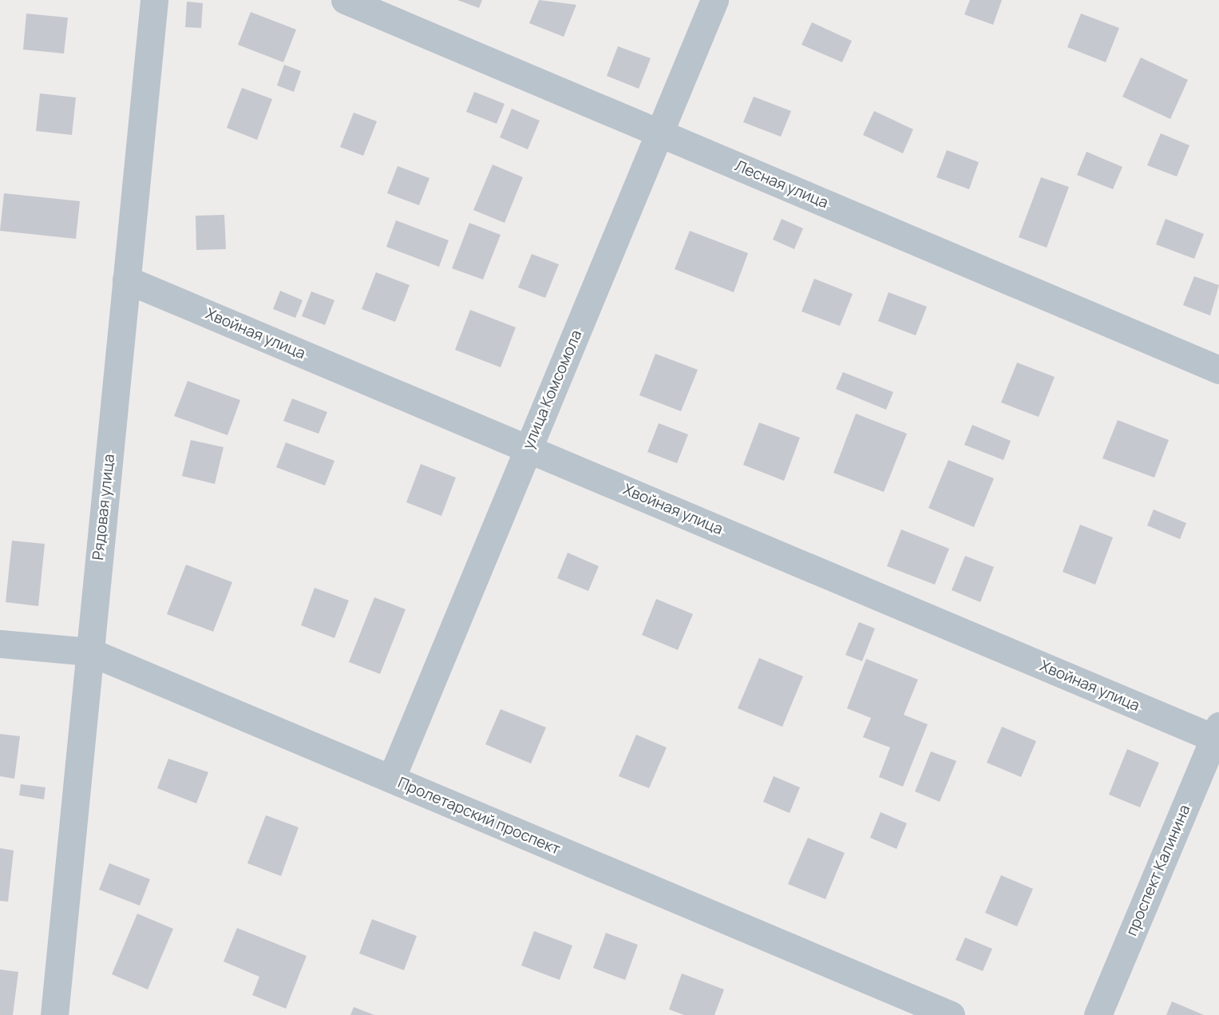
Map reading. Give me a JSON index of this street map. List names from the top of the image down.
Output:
{
  "streets": {
    "street": [
      "Лесная улица",
      "Хвойная улица",
      "улица Комсомола",
      "Рядовая улица",
      "Пролетарский проспект",
      "проспект Калинина"
    ]
  },
  "crossings": [
    ["Лесная улица", "улица Комсомола"],
    ["Хвойная улица", "улица Комсомола"],
    ["Хвойная улица", "Рядовая улица"],
    ["Хвойная улица", "проспект Калинина"],
    ["улица Комсомола", "Пролетарский проспект"],
    ["Рядовая улица", "Пролетарский проспект"]
  ]
}
